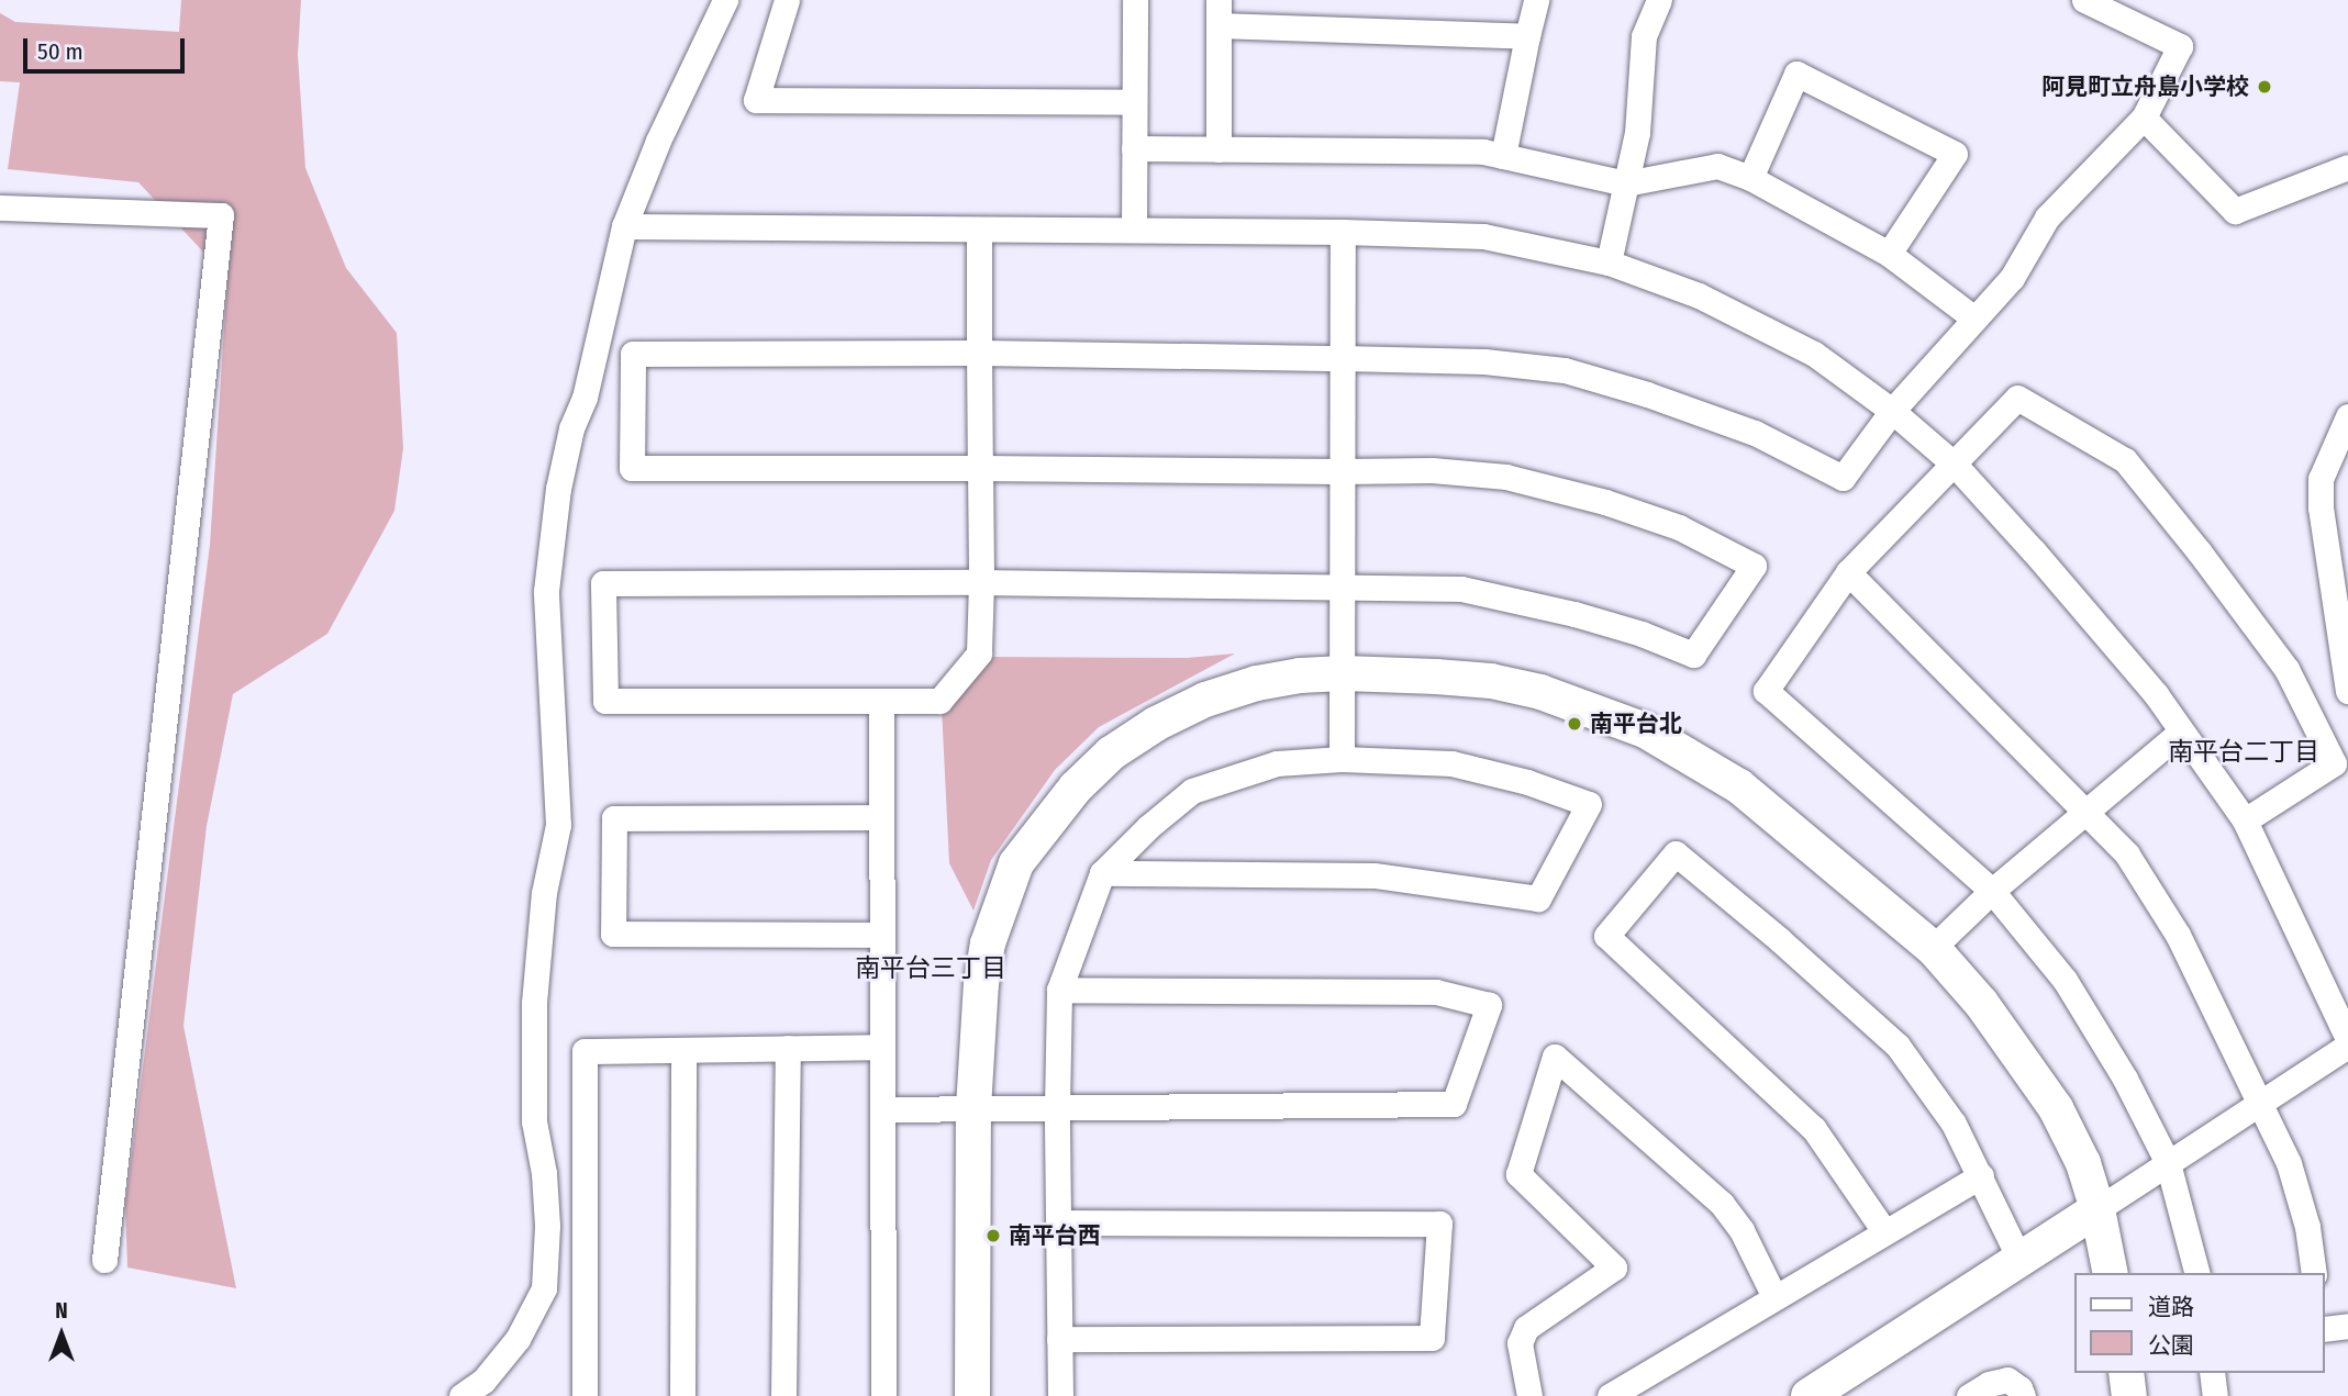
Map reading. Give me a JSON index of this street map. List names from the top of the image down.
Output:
{
  "districts": ["南平台二丁目", "南平台三丁目"],
  "places": ["阿見町立舟島小学校", "南平台北", "南平台西"],
  "legend": ["道路", "公園"],
  "scale_bar": "50 m",
  "north": "top"
}
